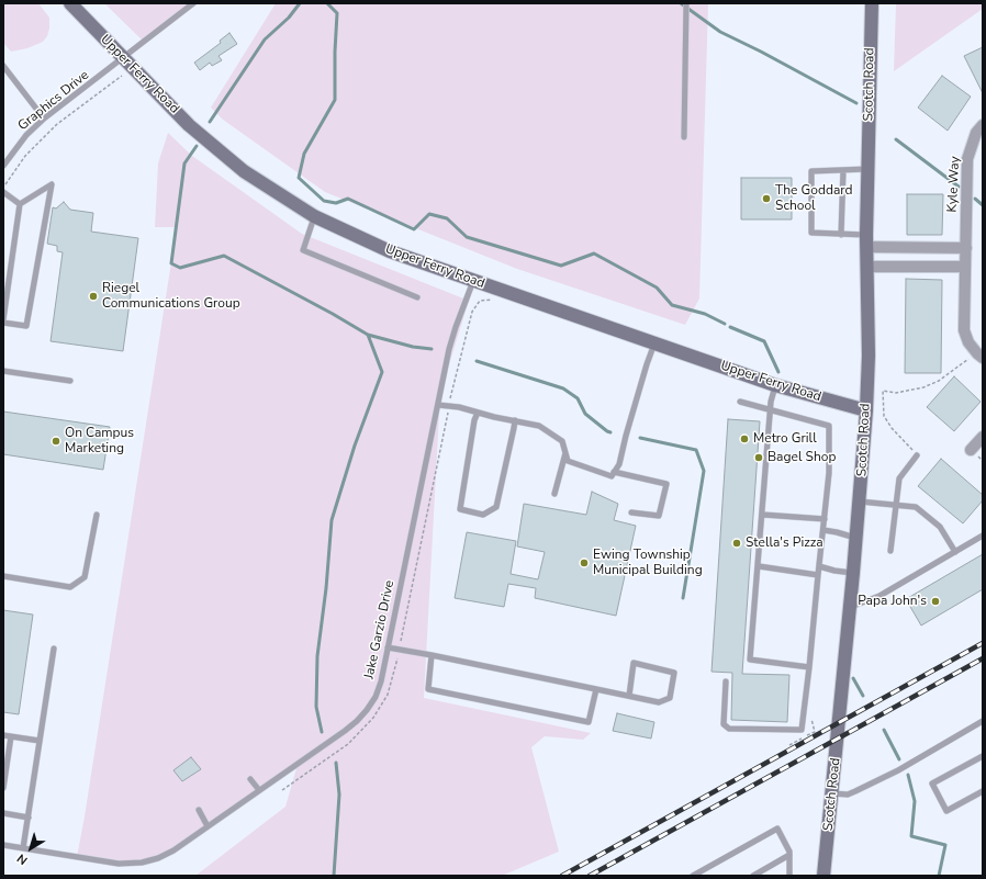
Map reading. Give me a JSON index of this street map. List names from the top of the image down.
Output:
{
  "streets": {
    "main road": ["Upper Ferry Road", "Scotch Road"],
    "street": ["Kyle Way"],
    "lane": ["Graphics Drive", "Jake Garzio Drive"]
  },
  "crossings": [
    ["Upper Ferry Road", "Scotch Road"],
    ["Upper Ferry Road", "Graphics Drive"],
    ["Upper Ferry Road", "Jake Garzio Drive"]
  ],
  "places": [
    "The Goddard School",
    "Riegel Communications Group",
    "Metro Grill",
    "On Campus Marketing",
    "Bagel Shop",
    "Stella's Pizza",
    "Ewing Township Municipal Building",
    "Papa John's"
  ],
  "north": "bottom left"
}
